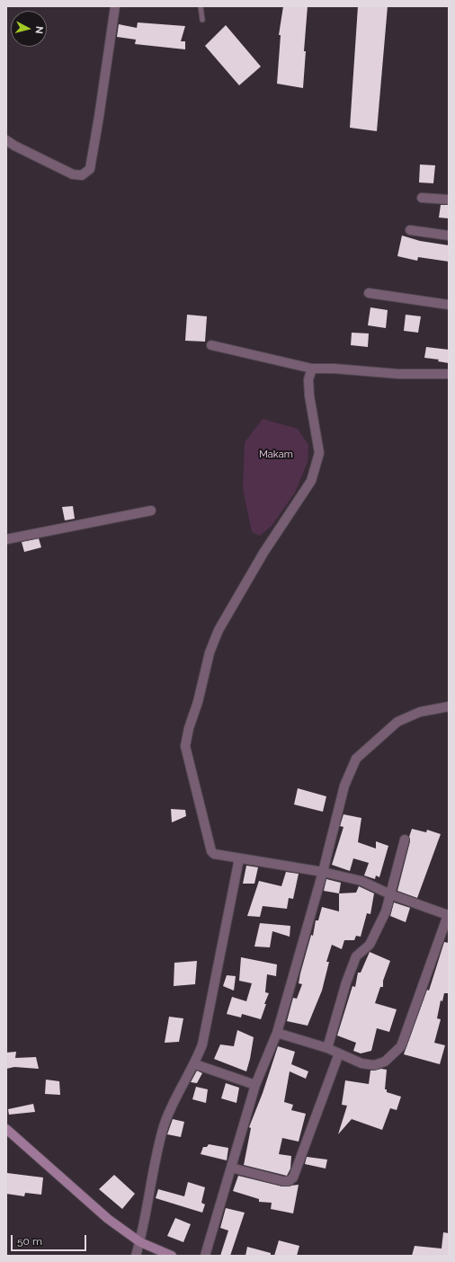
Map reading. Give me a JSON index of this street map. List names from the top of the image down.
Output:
{
  "parks": ["Makam"],
  "scale_bar": "50 m",
  "north": "right"
}
